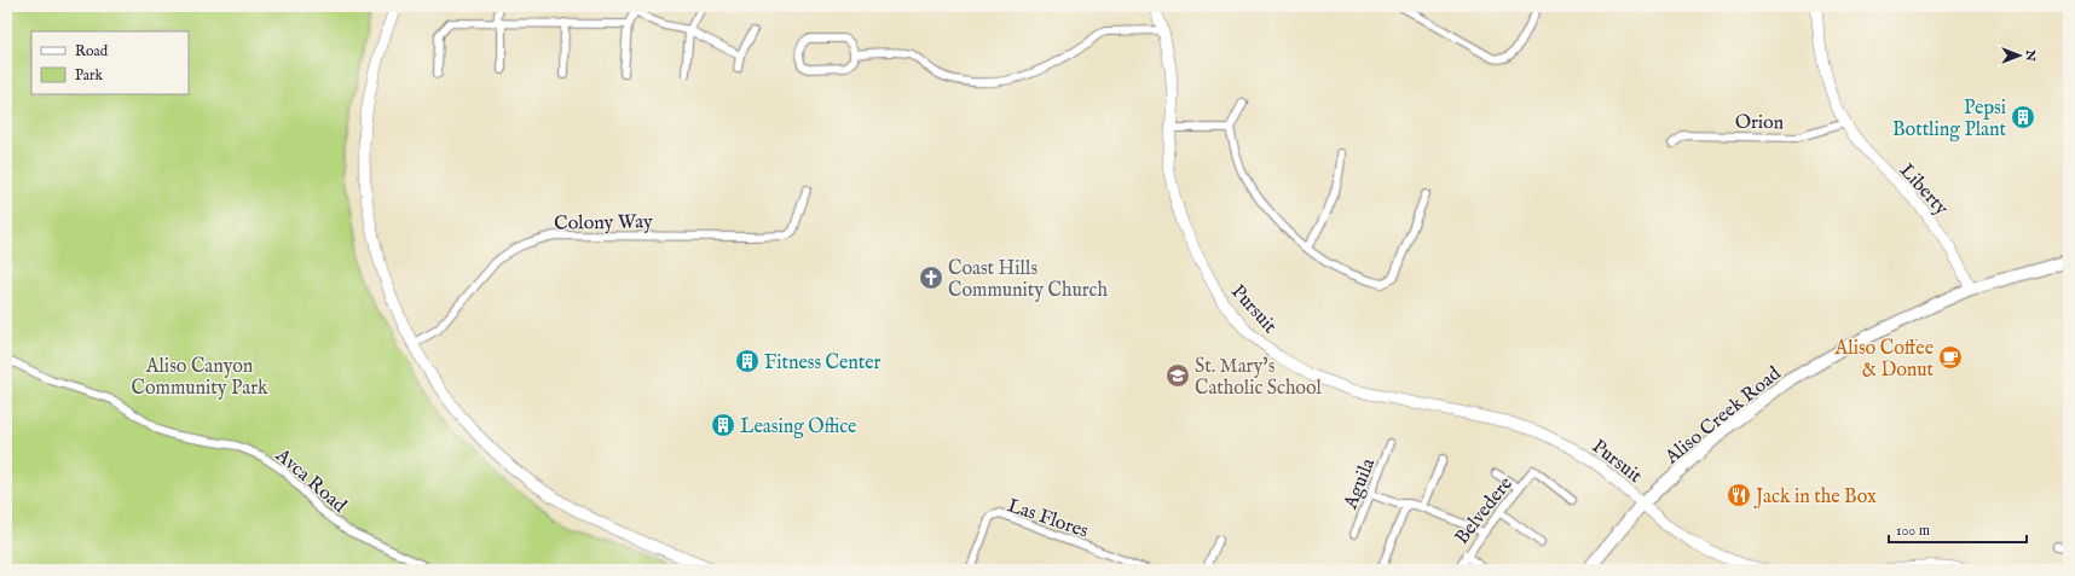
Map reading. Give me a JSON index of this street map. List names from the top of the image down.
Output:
{
  "streets": {
    "main road": ["Aliso Creek Road"],
    "street": [
      "Orion",
      "Liberty",
      "Colony Way",
      "Pursuit",
      "Avca Road",
      "Aguila",
      "Belvedere",
      "Las Flores"
    ]
  },
  "crossings": [
    ["Orion", "Liberty"],
    ["Liberty", "Aliso Creek Road"],
    ["Pursuit", "Aliso Creek Road"]
  ],
  "parks": ["Aliso Canyon Community Park"],
  "places": {
    "building": ["Pepsi Bottling Plant", "Fitness Center", "Leasing Office"],
    "church": ["Coast Hills Community Church"],
    "cafe": ["Aliso Coffee & Donut"],
    "school or university": ["St. Mary's Catholic School"],
    "restaurant": ["Jack in the Box"]
  },
  "legend": ["Road", "Park"],
  "scale_bar": "100 m",
  "north": "right"
}
